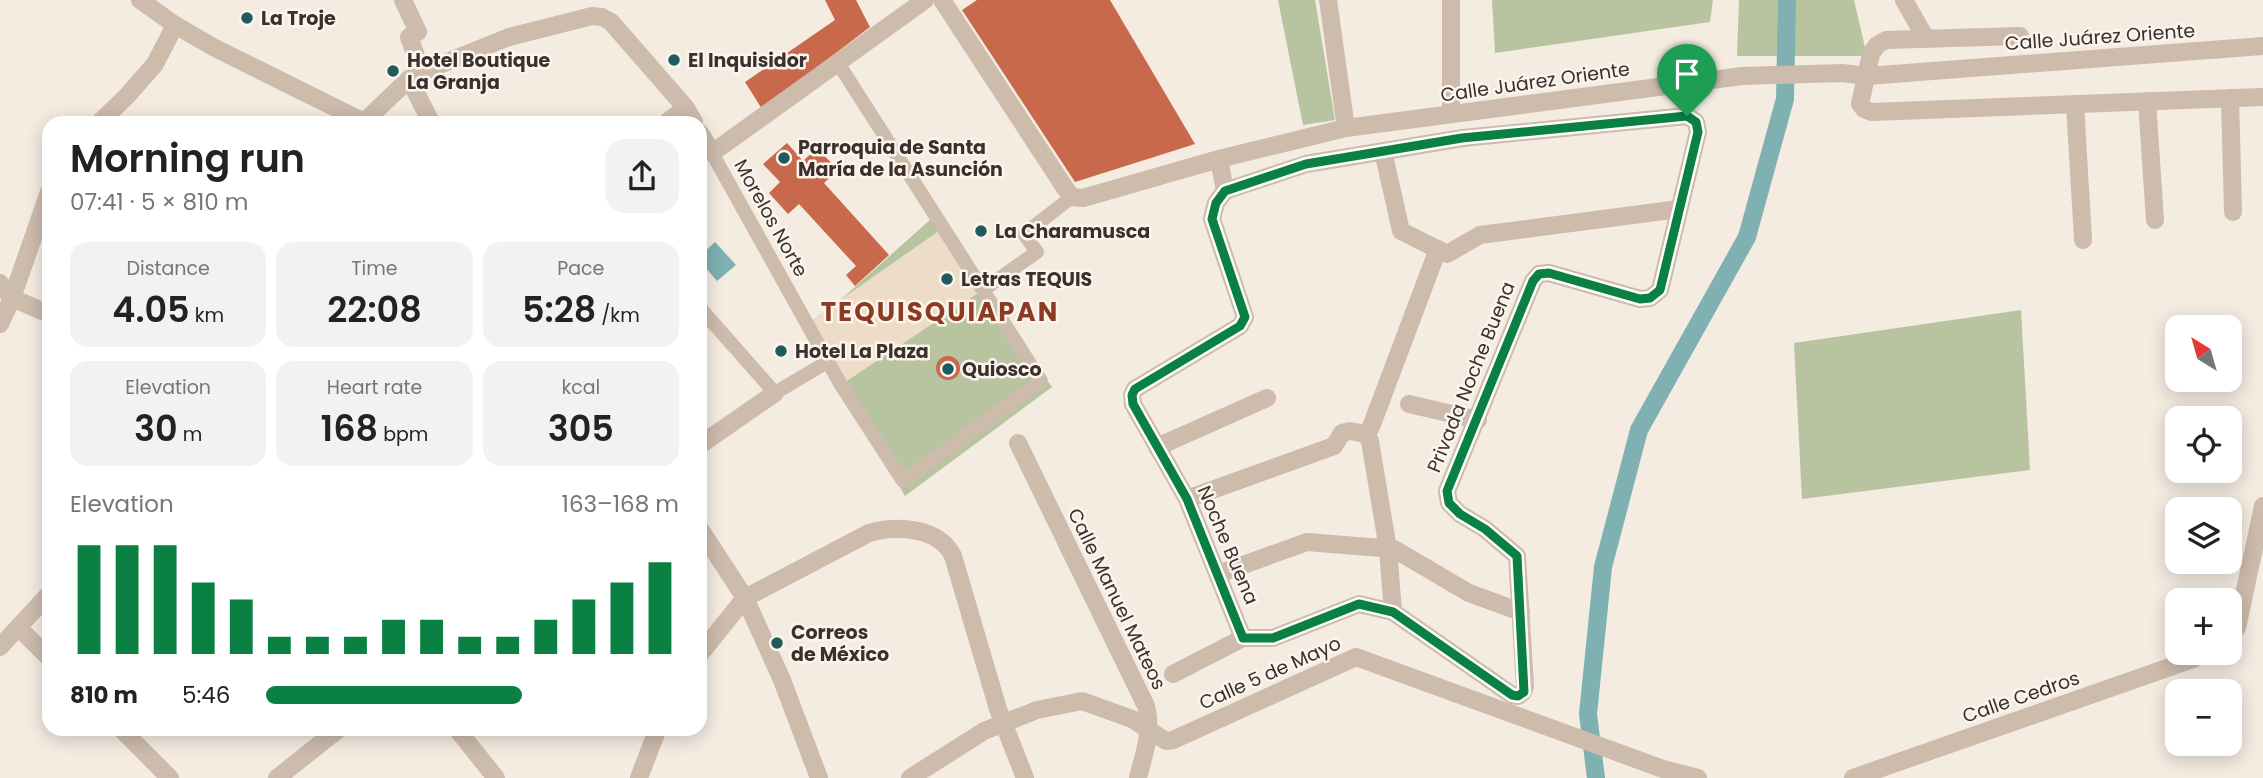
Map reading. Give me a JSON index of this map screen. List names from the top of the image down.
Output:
{
  "streets": {
    "street": [
      "Calle Juárez Oriente",
      "Morelos Norte",
      "Privada Noche Buena",
      "Noche Buena",
      "Calle Manuel Mateos",
      "Calle 5 de Mayo",
      "Calle Cedros"
    ]
  },
  "crossings": [
    ["Privada Noche Buena", "Noche Buena"],
    ["Calle Manuel Mateos", "Calle 5 de Mayo"]
  ],
  "districts": ["TEQUISQUIAPAN"],
  "places": [
    "La Troje",
    "El Inquisidor",
    "Hotel Boutique La Granja",
    "Parroquia de Santa María de la Asunción",
    "La Charamusca",
    "Letras TEQUIS",
    "Hotel La Plaza",
    "Quiosco",
    "Correos de México"
  ],
  "north": "top left",
  "page": {
    "heading": ["Morning run", "07:41 · 5 × 810 m"],
    "stats": [
      ["Distance", "4.05 km"],
      ["Time", "22:08"],
      ["Pace", "5:28 /km"],
      ["Elevation", "30 m"],
      ["Heart rate", "168 bpm"],
      ["kcal", "305"]
    ],
    "map_buttons": ["+", "−"],
    "chart": ["Elevation", "163–168 m"],
    "list": [
      {
        "name": "810 m",
        "note": "5:46"
      }
    ]
  }
}
